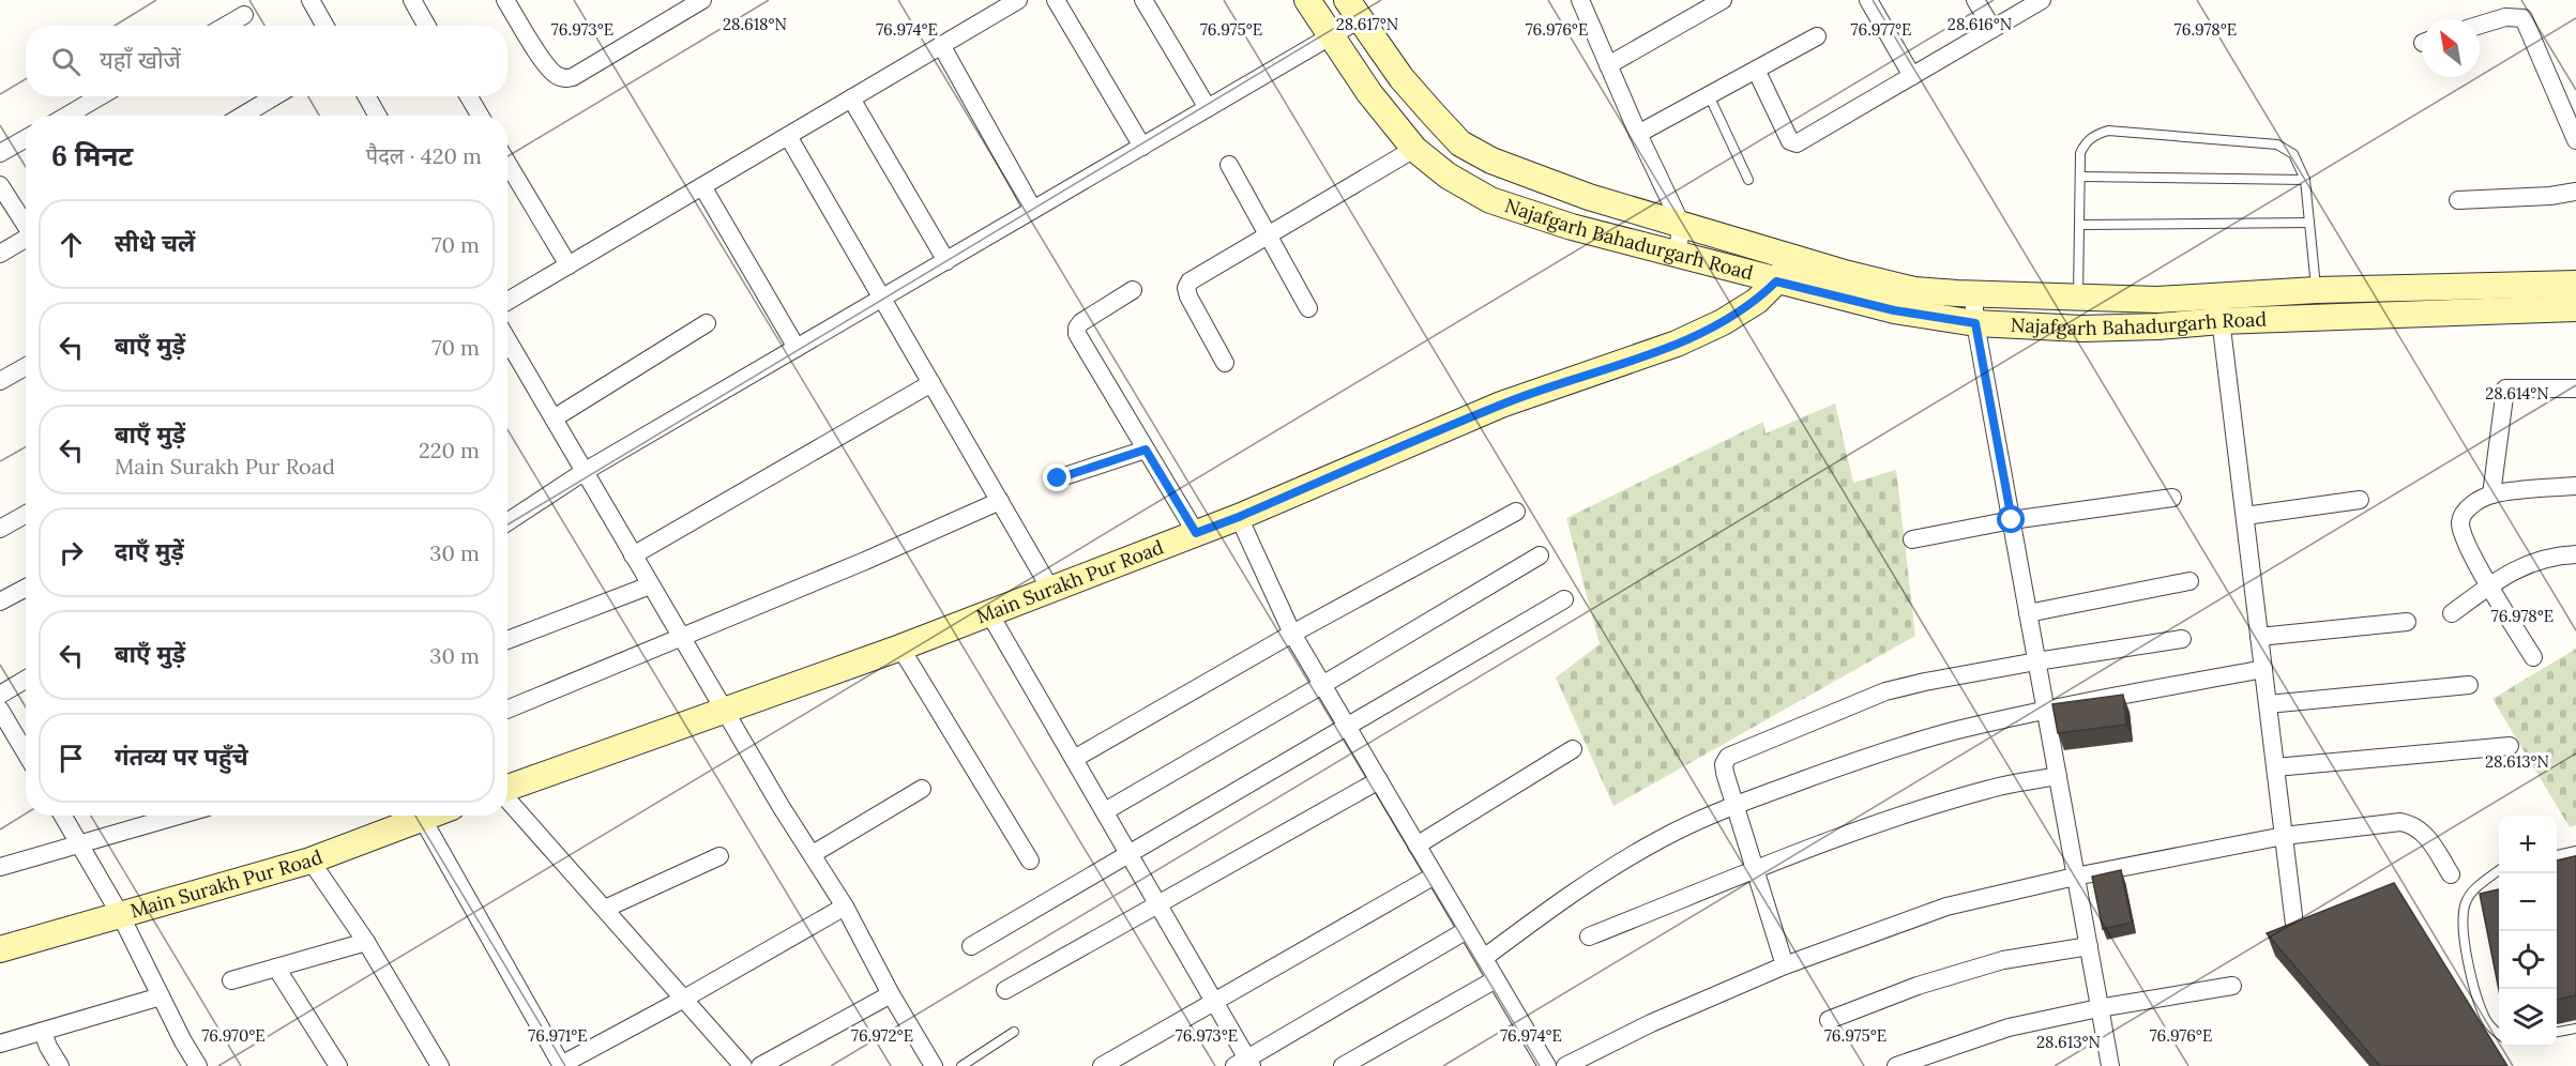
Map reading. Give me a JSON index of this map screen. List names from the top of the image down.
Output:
{
  "streets": {
    "main road": ["Najafgarh Bahadurgarh Road", "Main Surakh Pur Road"]
  },
  "crossings": [
    ["Najafgarh Bahadurgarh Road", "Main Surakh Pur Road"]
  ],
  "north": "top left",
  "page": {
    "search": "यहाँ खोजें",
    "heading": ["6 मिनट", "पैदल · 420 m"],
    "list": [
      ["सीधे चलें", "70 m"],
      ["बाएँ मुड़ें", "70 m"],
      ["बाएँ मुड़ें", "Main Surakh Pur Road", "220 m"],
      ["दाएँ मुड़ें", "30 m"],
      ["बाएँ मुड़ें", "30 m"],
      "गंतव्य पर पहुँचे"
    ],
    "map_buttons": ["+", "−"]
  },
  "coordinates": [
    "28.618°N",
    "28.617°N",
    "28.616°N",
    "76.976°E",
    "76.973°E",
    "76.974°E",
    "76.975°E",
    "76.977°E",
    "76.978°E",
    "28.614°N",
    "28.613°N",
    "76.970°E",
    "76.971°E",
    "76.972°E"
  ]
}
